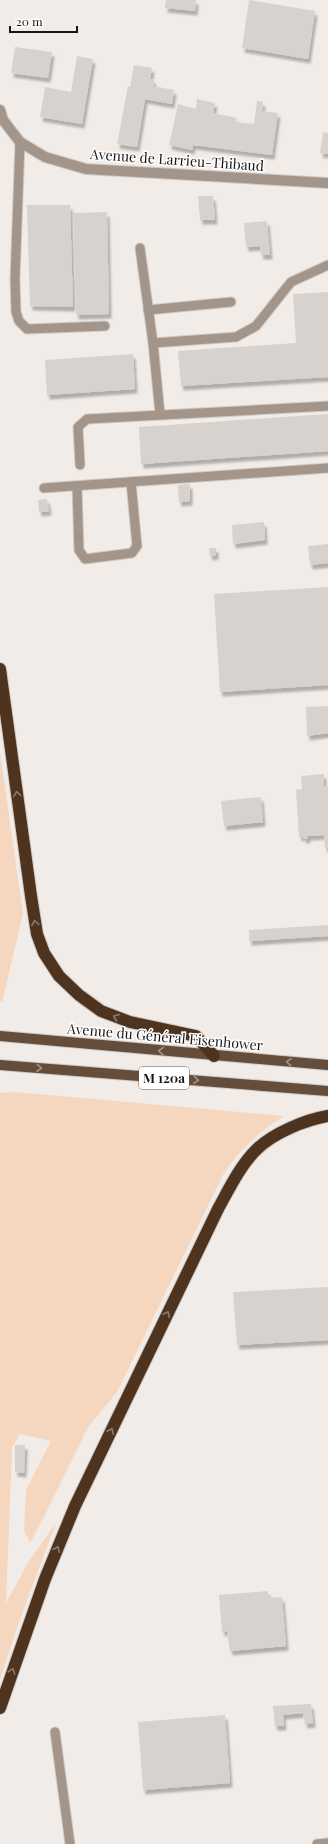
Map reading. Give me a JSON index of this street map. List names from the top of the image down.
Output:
{
  "streets": {
    "main road": ["Avenue du Général Eisenhower", "M 120a"],
    "street": ["Avenue de Larrieu-Thibaud"]
  },
  "scale_bar": "20 m"
}
